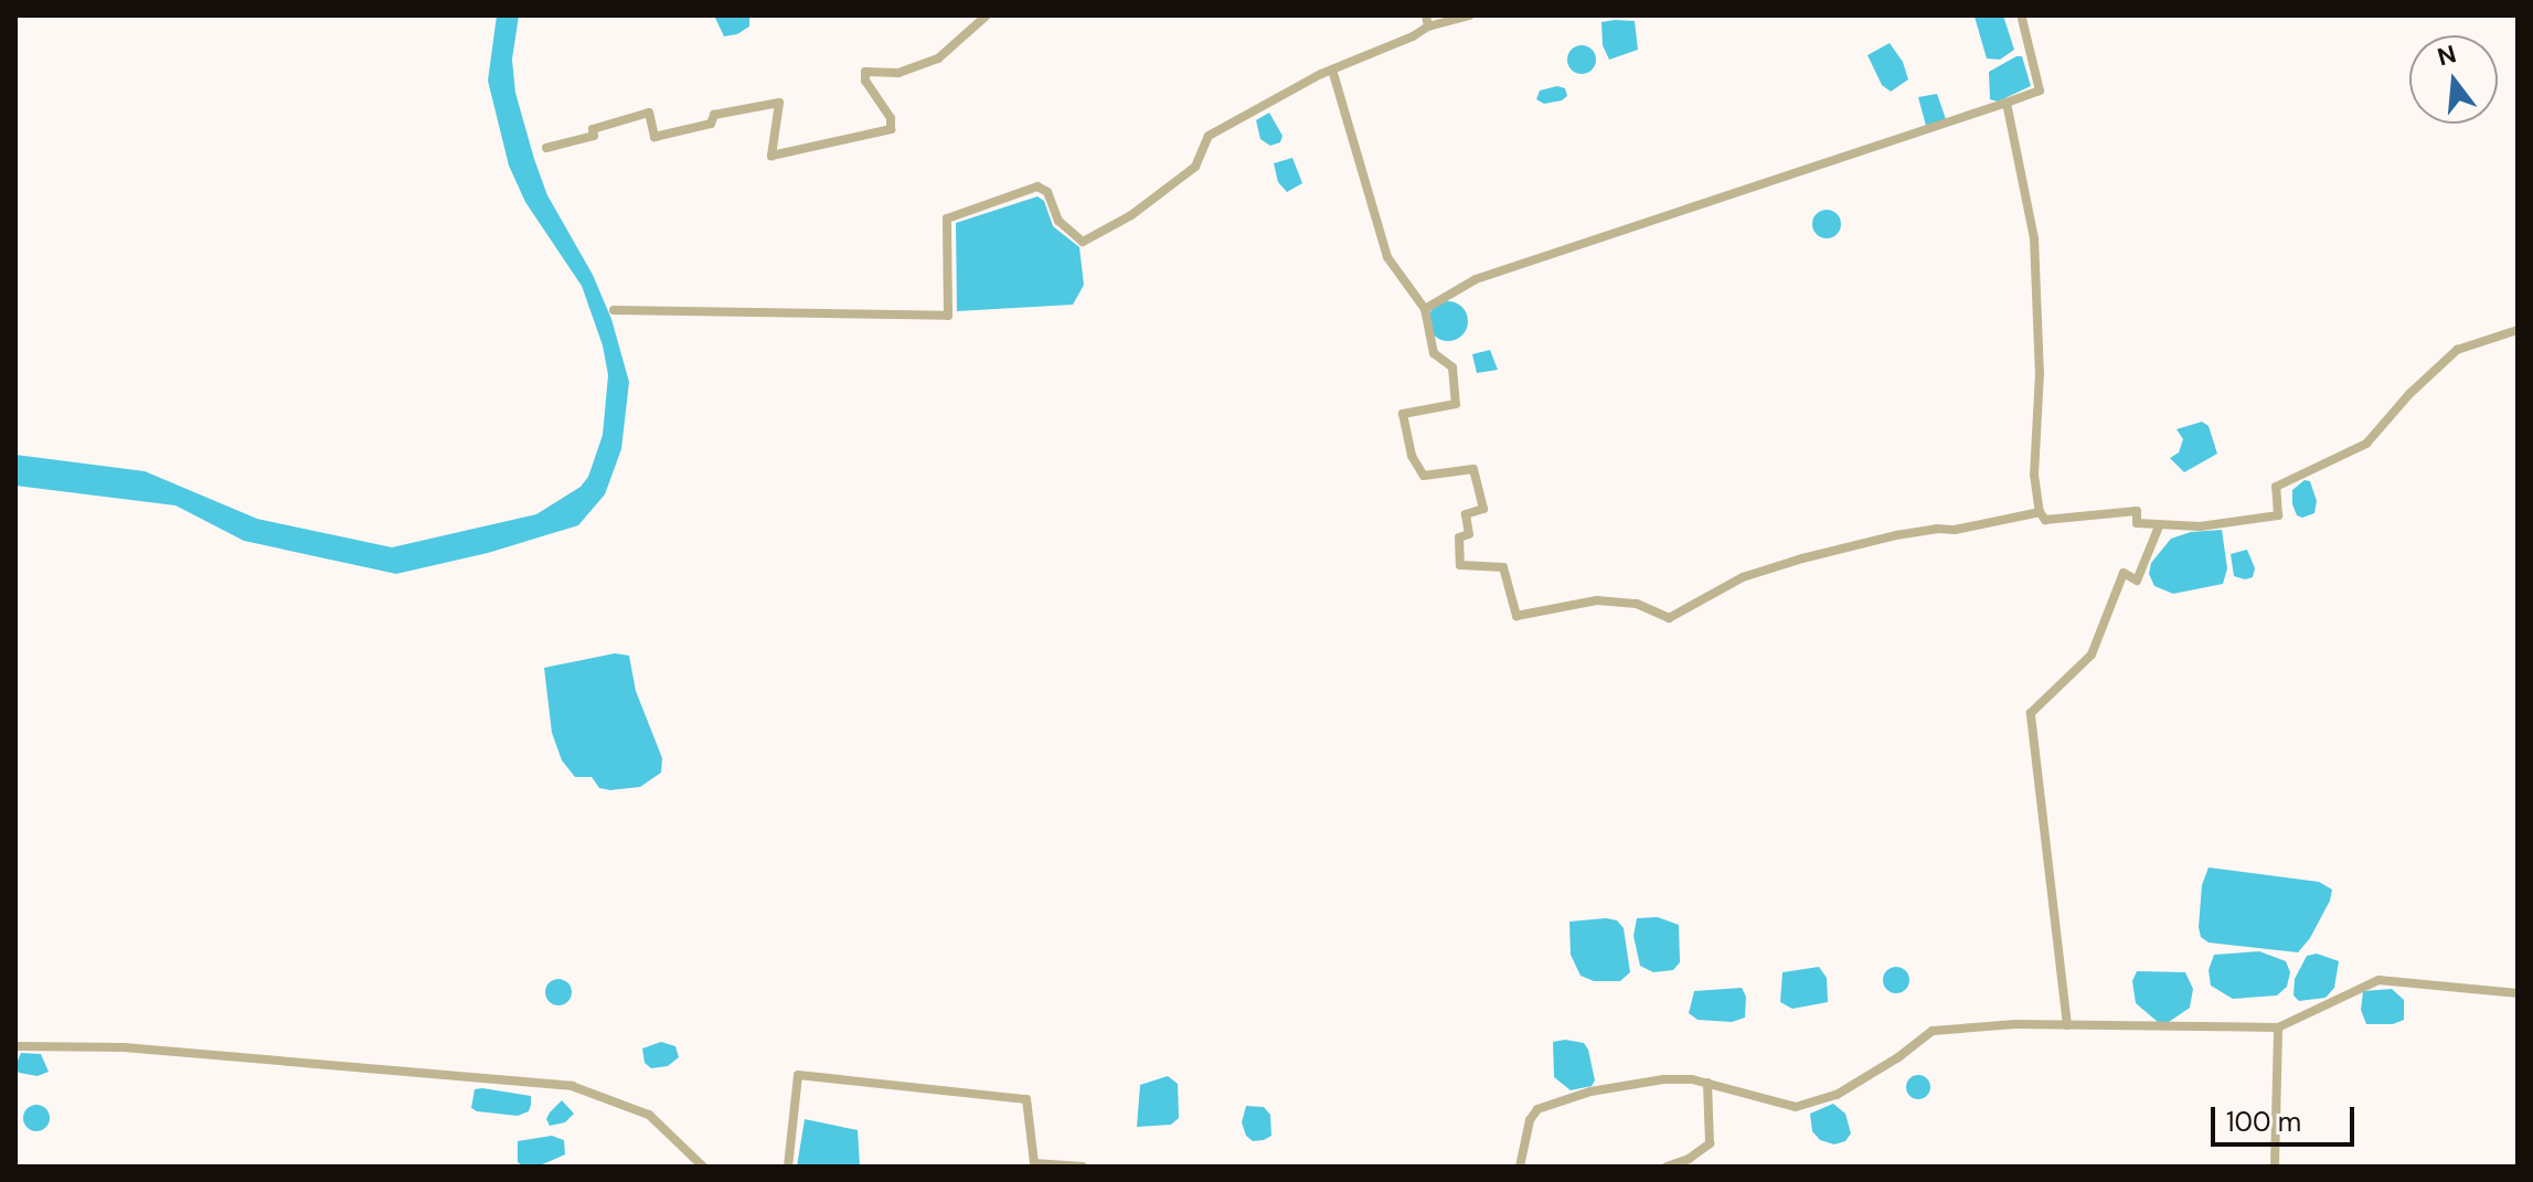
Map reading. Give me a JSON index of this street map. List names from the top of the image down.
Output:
{
  "scale_bar": "100 m",
  "north": "top"
}
